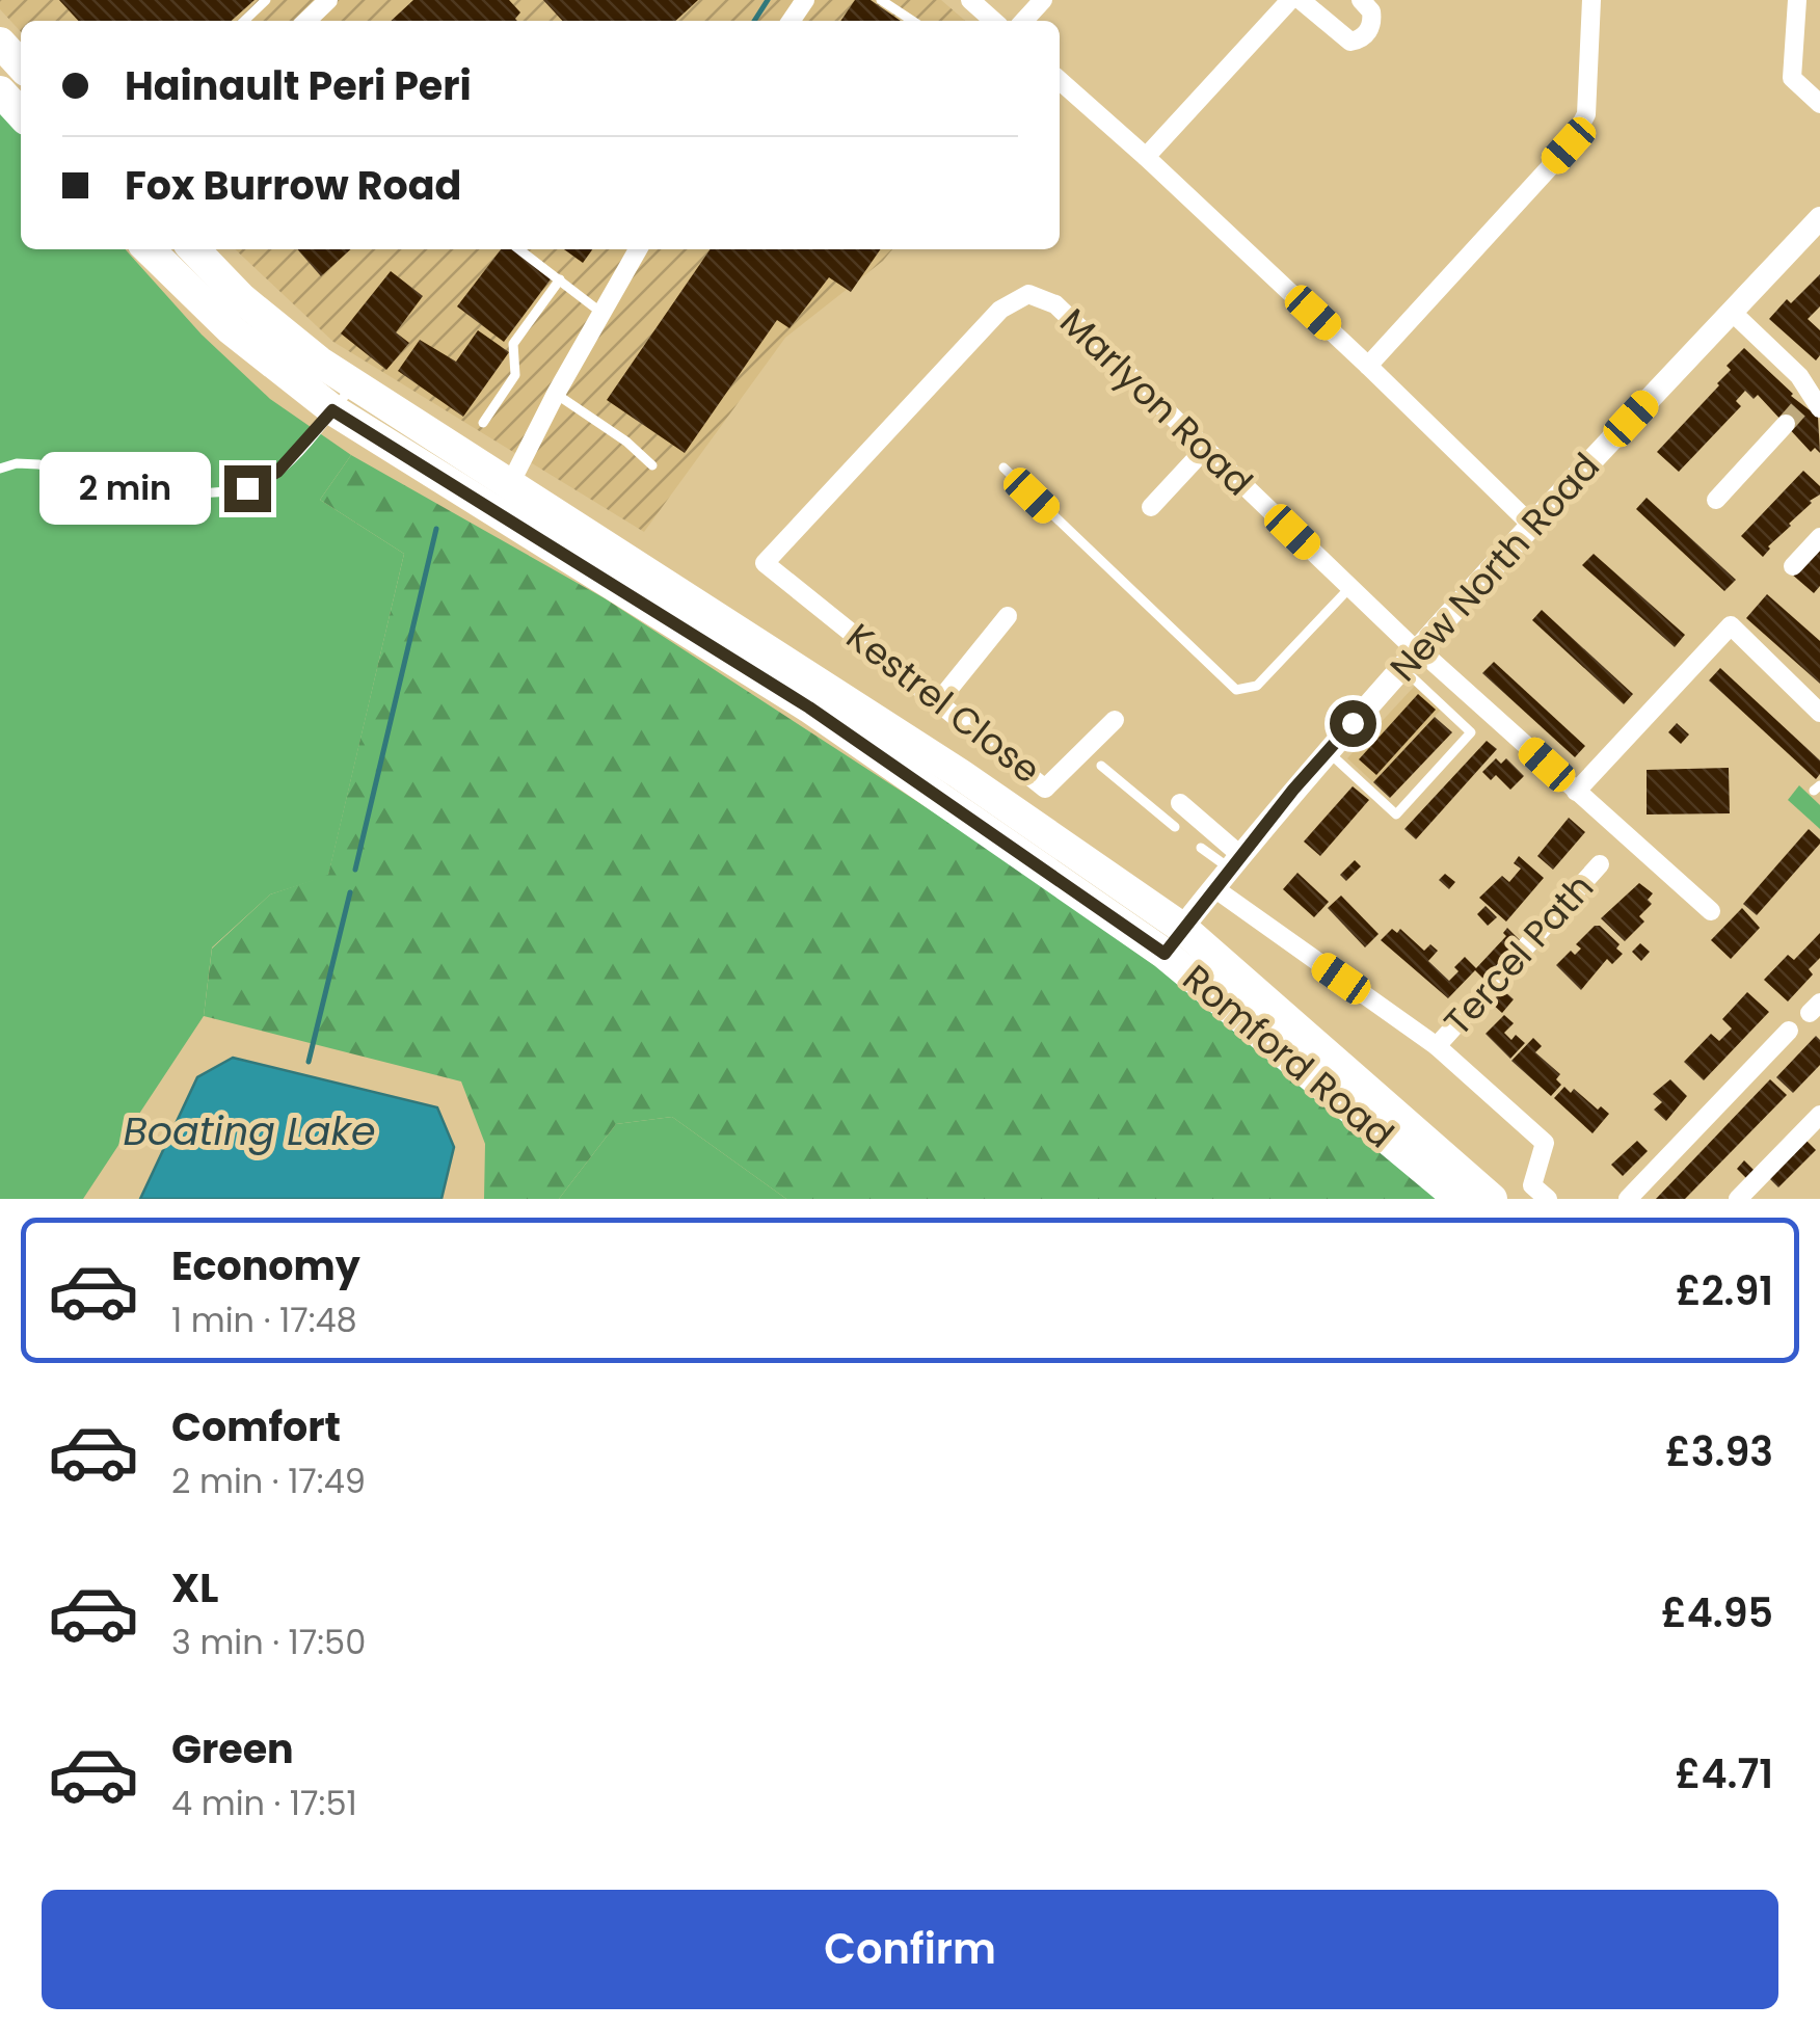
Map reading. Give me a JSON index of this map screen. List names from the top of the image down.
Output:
{
  "streets": {
    "main road": ["Romford Road"],
    "street": [
      "Marlyon Road",
      "New North Road",
      "Kestrel Close",
      "Tercel Path"
    ]
  },
  "crossings": [
    ["Marlyon Road", "New North Road"],
    ["Marlyon Road", "Kestrel Close"],
    ["New North Road", "Romford Road"]
  ],
  "water": ["Boating Lake"],
  "page": {
    "banner": ["Hainault Peri Peri", "Fox Burrow Road"],
    "bubble": "2 min",
    "list": [
      {
        "name": "Economy",
        "note": "1 min · 17:48",
        "value": "£2.91"
      },
      {
        "name": "Comfort",
        "note": "2 min · 17:49",
        "value": "£3.93"
      },
      {
        "name": "XL",
        "note": "3 min · 17:50",
        "value": "£4.95"
      },
      {
        "name": "Green",
        "note": "4 min · 17:51",
        "value": "£4.71"
      }
    ],
    "buttons": "Confirm"
  }
}
